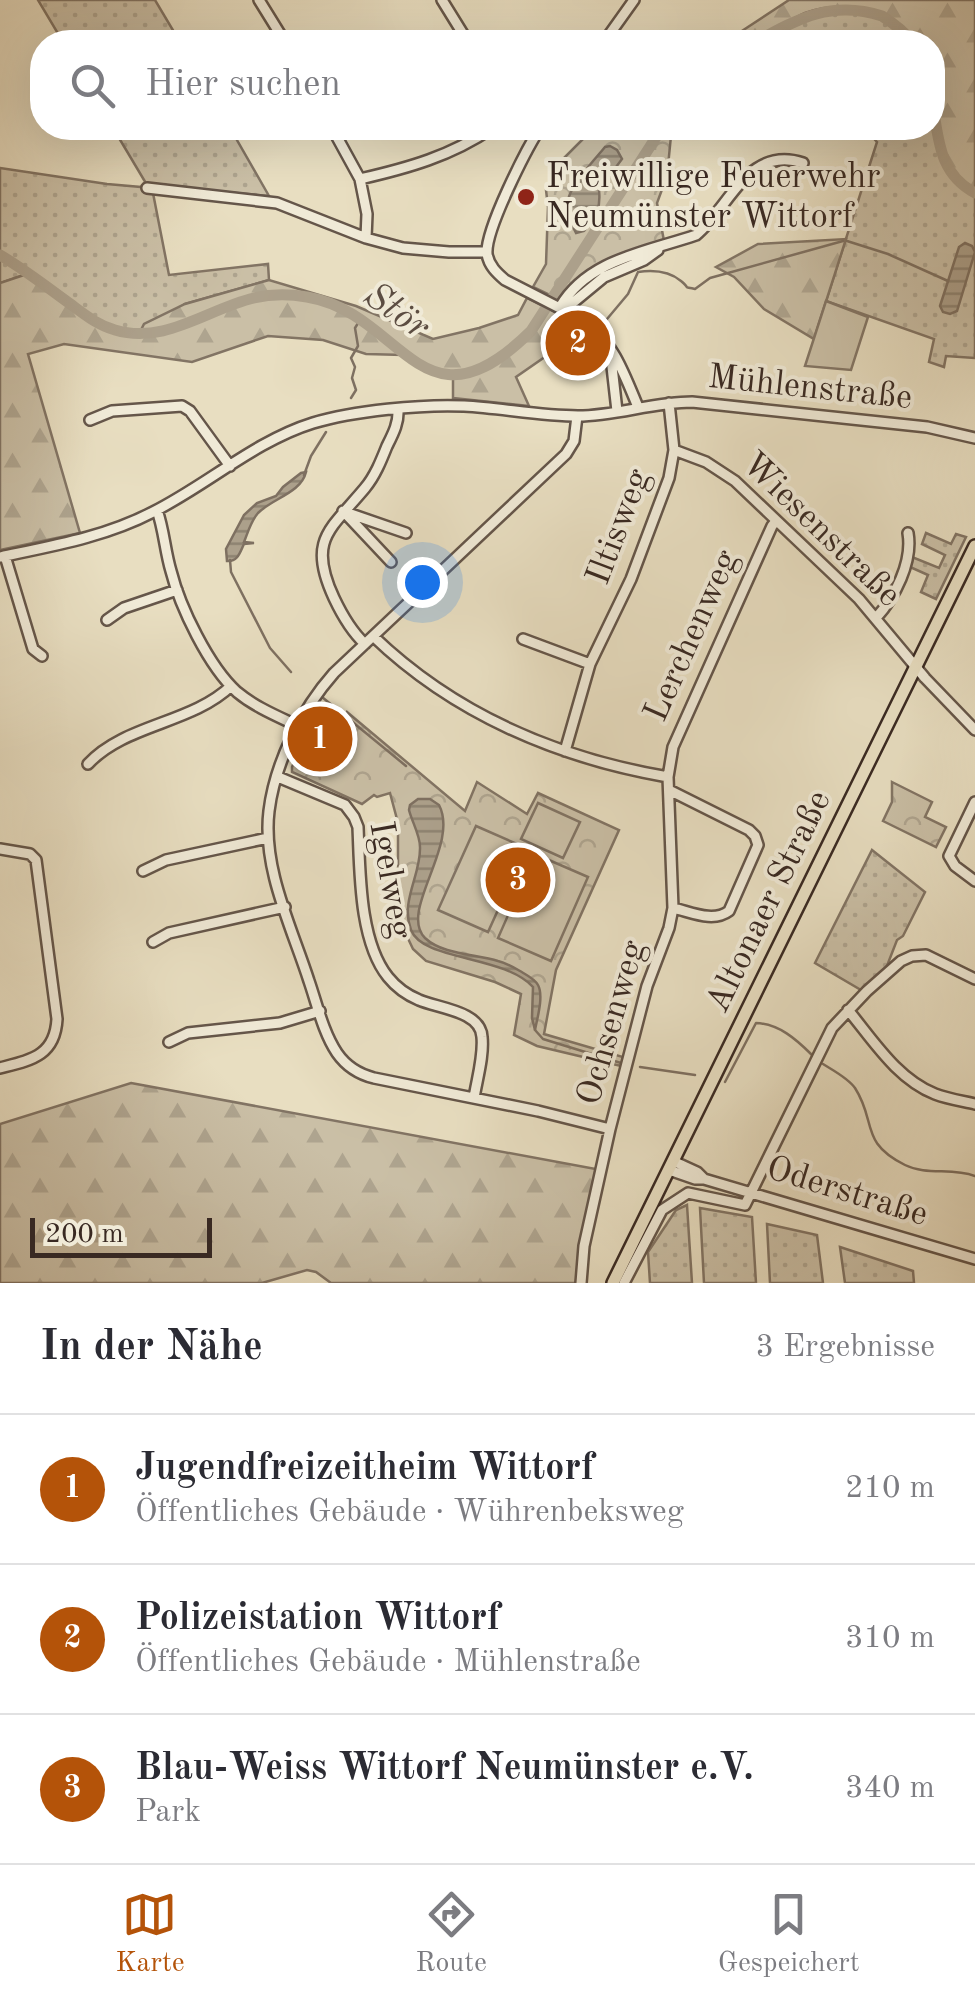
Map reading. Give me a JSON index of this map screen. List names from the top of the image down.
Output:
{
  "streets": {
    "main road": ["Altonaer Straße"],
    "street": [
      "Mühlenstraße",
      "Iltisweg",
      "Wiesenstraße",
      "Lerchenweg",
      "Igelweg",
      "Ochsenweg",
      "Oderstraße"
    ]
  },
  "crossings": [
    ["Mühlenstraße", "Iltisweg"],
    ["Iltisweg", "Wiesenstraße"],
    ["Wiesenstraße", "Lerchenweg"],
    ["Wiesenstraße", "Altonaer Straße"],
    ["Lerchenweg", "Ochsenweg"],
    ["Altonaer Straße", "Oderstraße"]
  ],
  "water": ["Stör"],
  "places": ["Freiwillige Feuerwehr Neumünster Wittorf"],
  "scale_bar": "200 m",
  "page": {
    "search": "Hier suchen",
    "pins": ["2", "1", "3"],
    "scale": "200 m",
    "heading": ["In der Nähe", "3 Ergebnisse"],
    "list": [
      {
        "mark": "1",
        "name": "Jugendfreizeitheim Wittorf",
        "note": "Öffentliches Gebäude · Wührenbeksweg",
        "value": "210 m"
      },
      {
        "mark": "2",
        "name": "Polizeistation Wittorf",
        "note": "Öffentliches Gebäude · Mühlenstraße",
        "value": "310 m"
      },
      {
        "mark": "3",
        "name": "Blau-Weiss Wittorf Neumünster e.V.",
        "note": "Park",
        "value": "340 m"
      }
    ],
    "nav": ["Karte", "Route", "Gespeichert"]
  }
}
